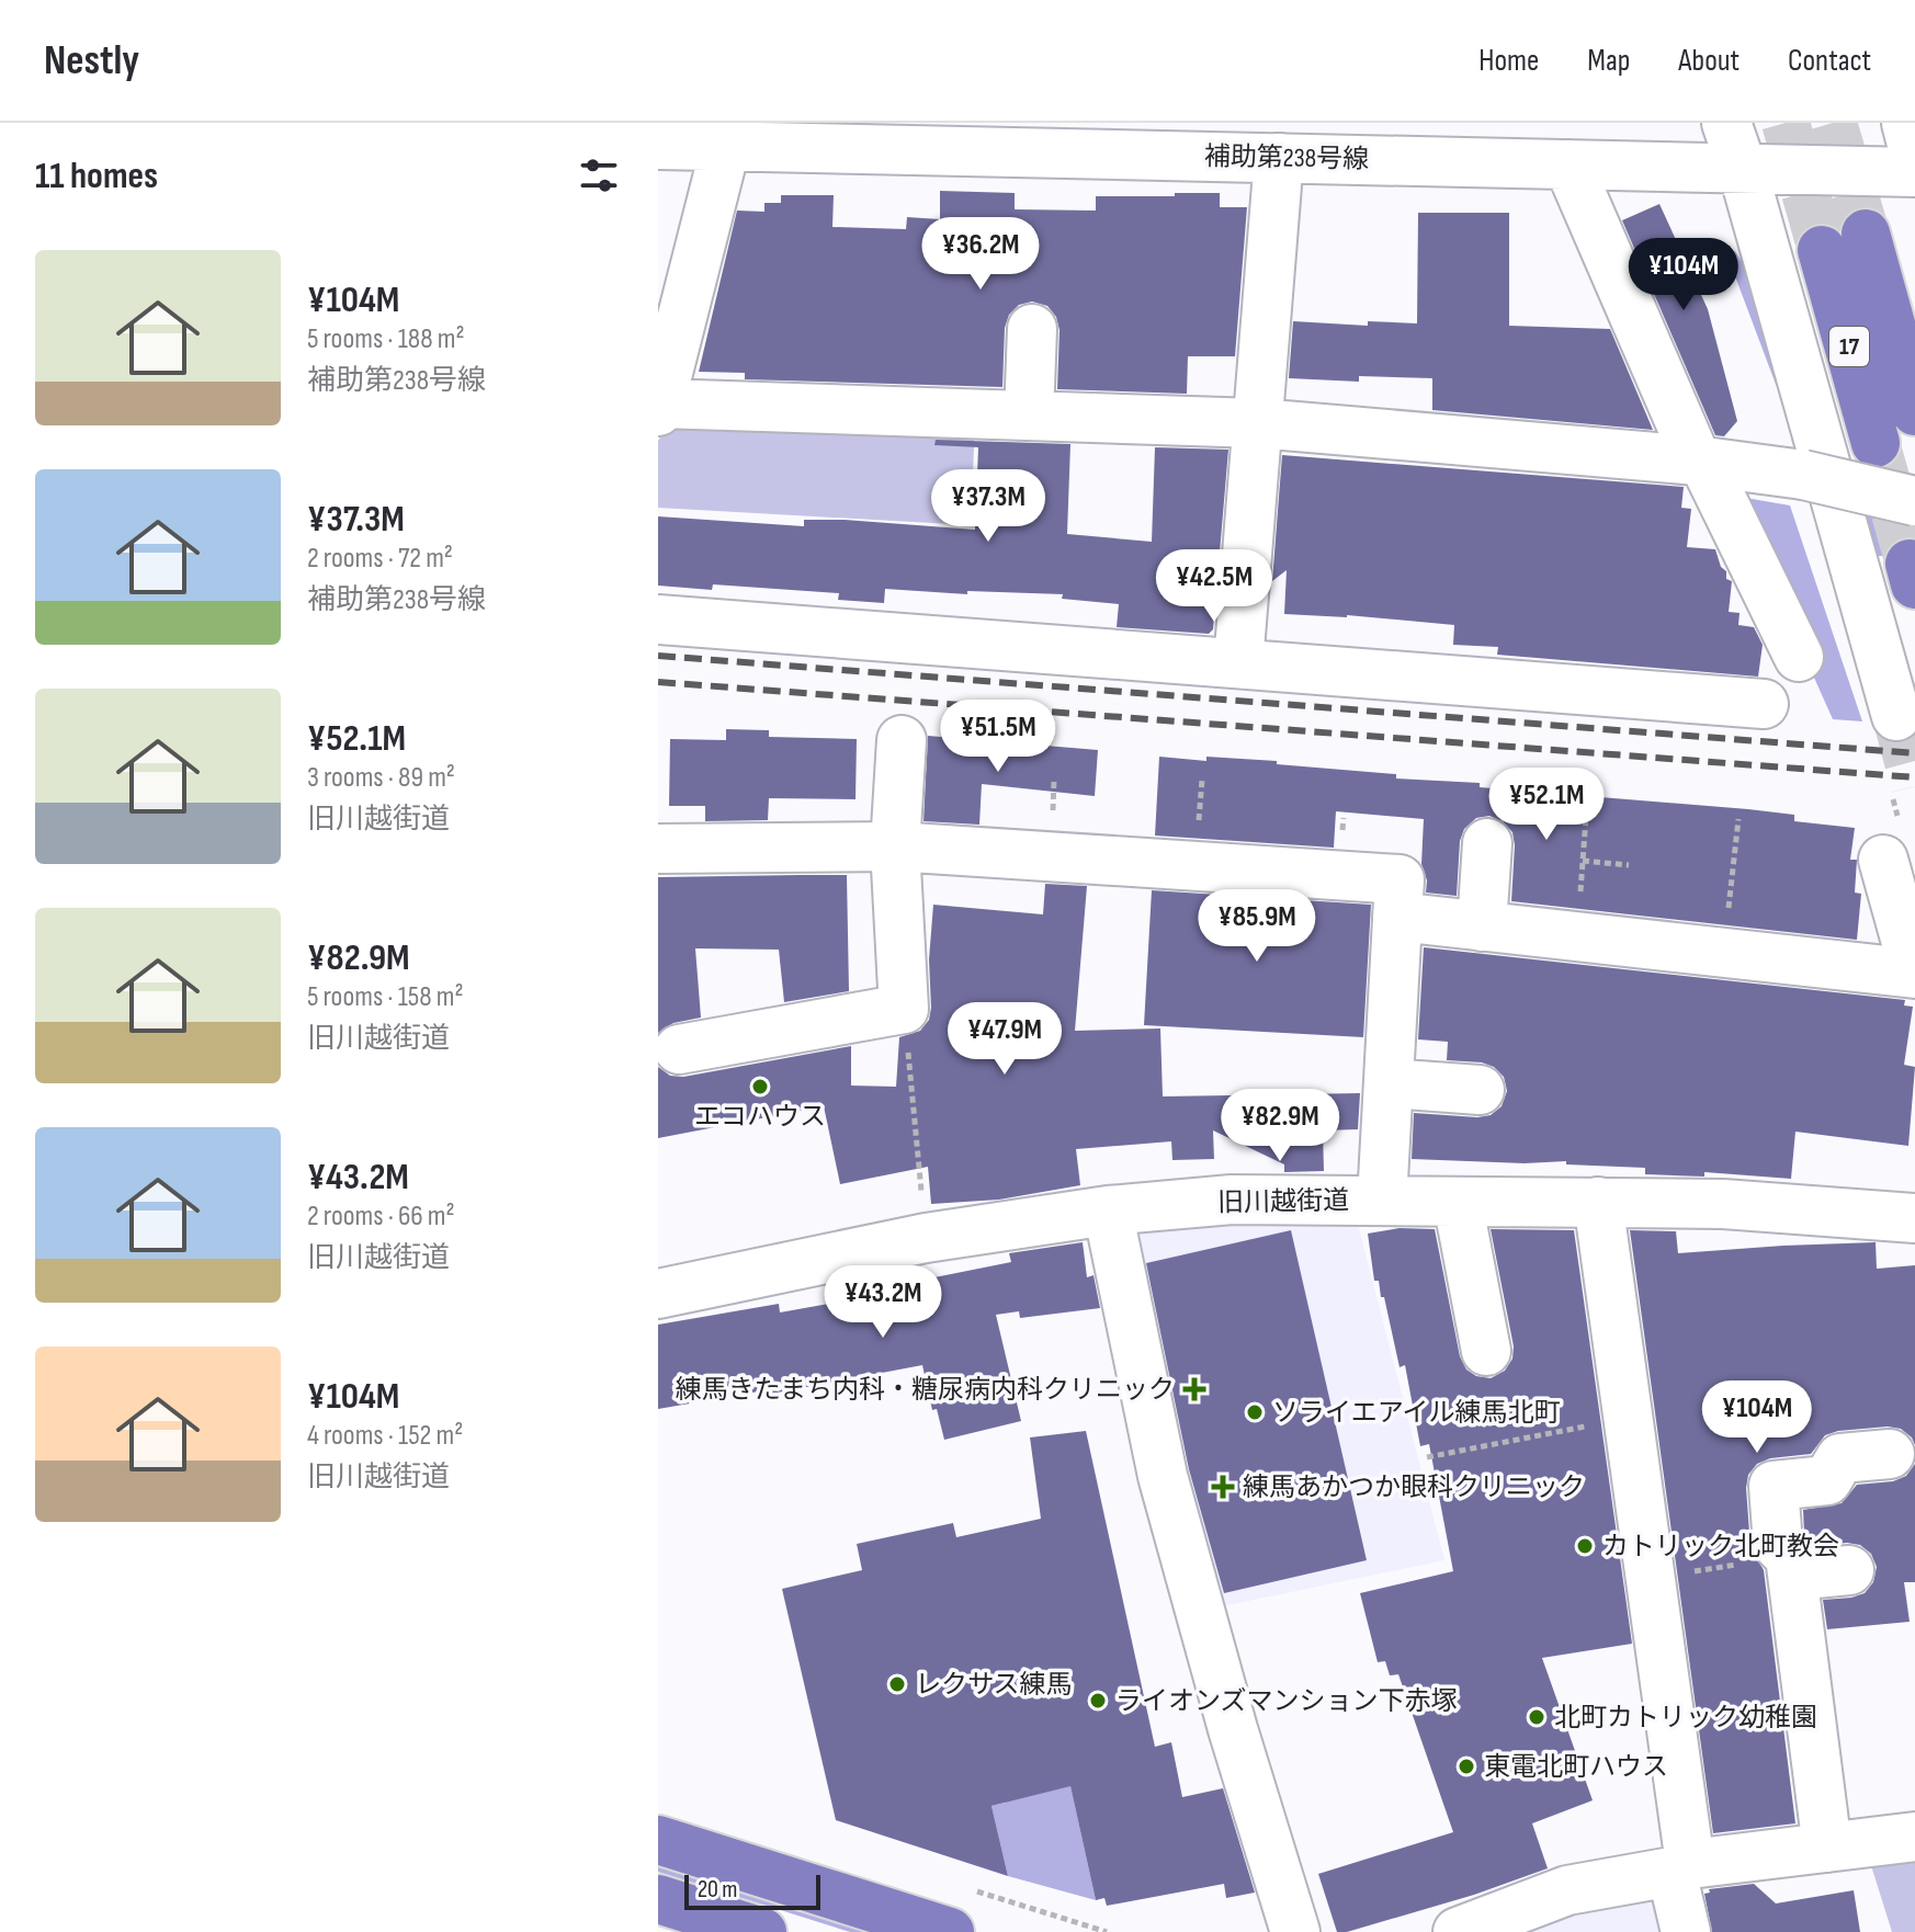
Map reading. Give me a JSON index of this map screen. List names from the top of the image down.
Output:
{
  "streets": {
    "highway": ["17"],
    "street": ["補助第238号線", "旧川越街道"]
  },
  "places": {
    "other": [
      "エコハウス",
      "ソライエアイル練馬北町",
      "カトリック北町教会",
      "レクサス練馬",
      "ライオンズマンション下赤塚",
      "北町カトリック幼稚園",
      "東電北町ハウス"
    ],
    "health": ["練馬きたまち内科・糖尿病内科クリニック", "練馬あかつか眼科クリニック"]
  },
  "scale_bar": "20 m",
  "page": {
    "header": "Nestly",
    "nav": [
      "Home",
      "Map",
      "About",
      "Contact"
    ],
    "heading": "11 homes",
    "price": [
      "¥36.2M",
      "¥104M",
      "¥37.3M",
      "¥42.5M",
      "¥51.5M",
      "¥52.1M",
      "¥85.9M",
      "¥47.9M",
      "¥82.9M",
      "¥43.2M",
      "¥104M"
    ],
    "list": [
      {
        "name": "¥104M",
        "note": "5 rooms · 188 m² · 補助第238号線"
      },
      {
        "name": "¥37.3M",
        "note": "2 rooms · 72 m² · 補助第238号線"
      },
      {
        "name": "¥52.1M",
        "note": "3 rooms · 89 m² · 旧川越街道"
      },
      {
        "name": "¥82.9M",
        "note": "5 rooms · 158 m² · 旧川越街道"
      },
      {
        "name": "¥43.2M",
        "note": "2 rooms · 66 m² · 旧川越街道"
      },
      {
        "name": "¥104M",
        "note": "4 rooms · 152 m² · 旧川越街道"
      }
    ],
    "scale": "20 m"
  }
}
